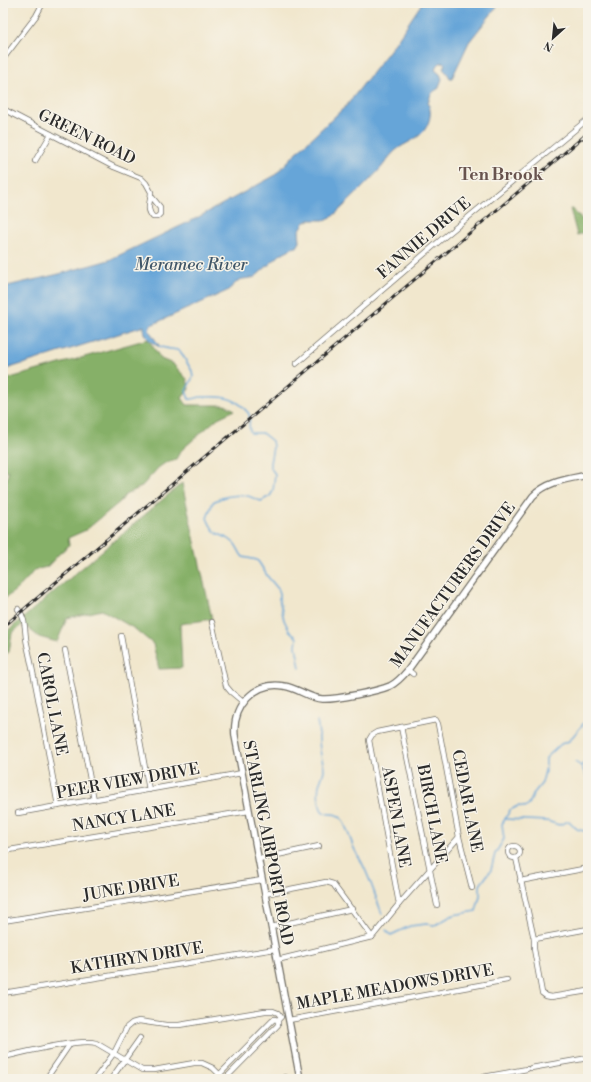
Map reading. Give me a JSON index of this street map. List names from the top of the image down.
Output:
{
  "streets": {
    "street": [
      "GREEN ROAD",
      "FANNIE DRIVE",
      "MANUFACTURERS DRIVE",
      "CAROL LANE",
      "PEER VIEW DRIVE",
      "CEDAR LANE",
      "BIRCH LANE",
      "ASPEN LANE",
      "NANCY LANE",
      "STARLING AIRPORT ROAD",
      "JUNE DRIVE",
      "KATHRYN DRIVE",
      "MAPLE MEADOWS DRIVE"
    ]
  },
  "crossings": [
    ["MANUFACTURERS DRIVE", "STARLING AIRPORT ROAD"],
    ["CAROL LANE", "PEER VIEW DRIVE"],
    ["PEER VIEW DRIVE", "STARLING AIRPORT ROAD"],
    ["CEDAR LANE", "BIRCH LANE"],
    ["CEDAR LANE", "ASPEN LANE"],
    ["BIRCH LANE", "ASPEN LANE"],
    ["NANCY LANE", "STARLING AIRPORT ROAD"],
    ["STARLING AIRPORT ROAD", "JUNE DRIVE"],
    ["STARLING AIRPORT ROAD", "KATHRYN DRIVE"],
    ["STARLING AIRPORT ROAD", "MAPLE MEADOWS DRIVE"]
  ],
  "districts": ["Ten Brook"],
  "water": ["Meramec River"],
  "north": "bottom left"
}
